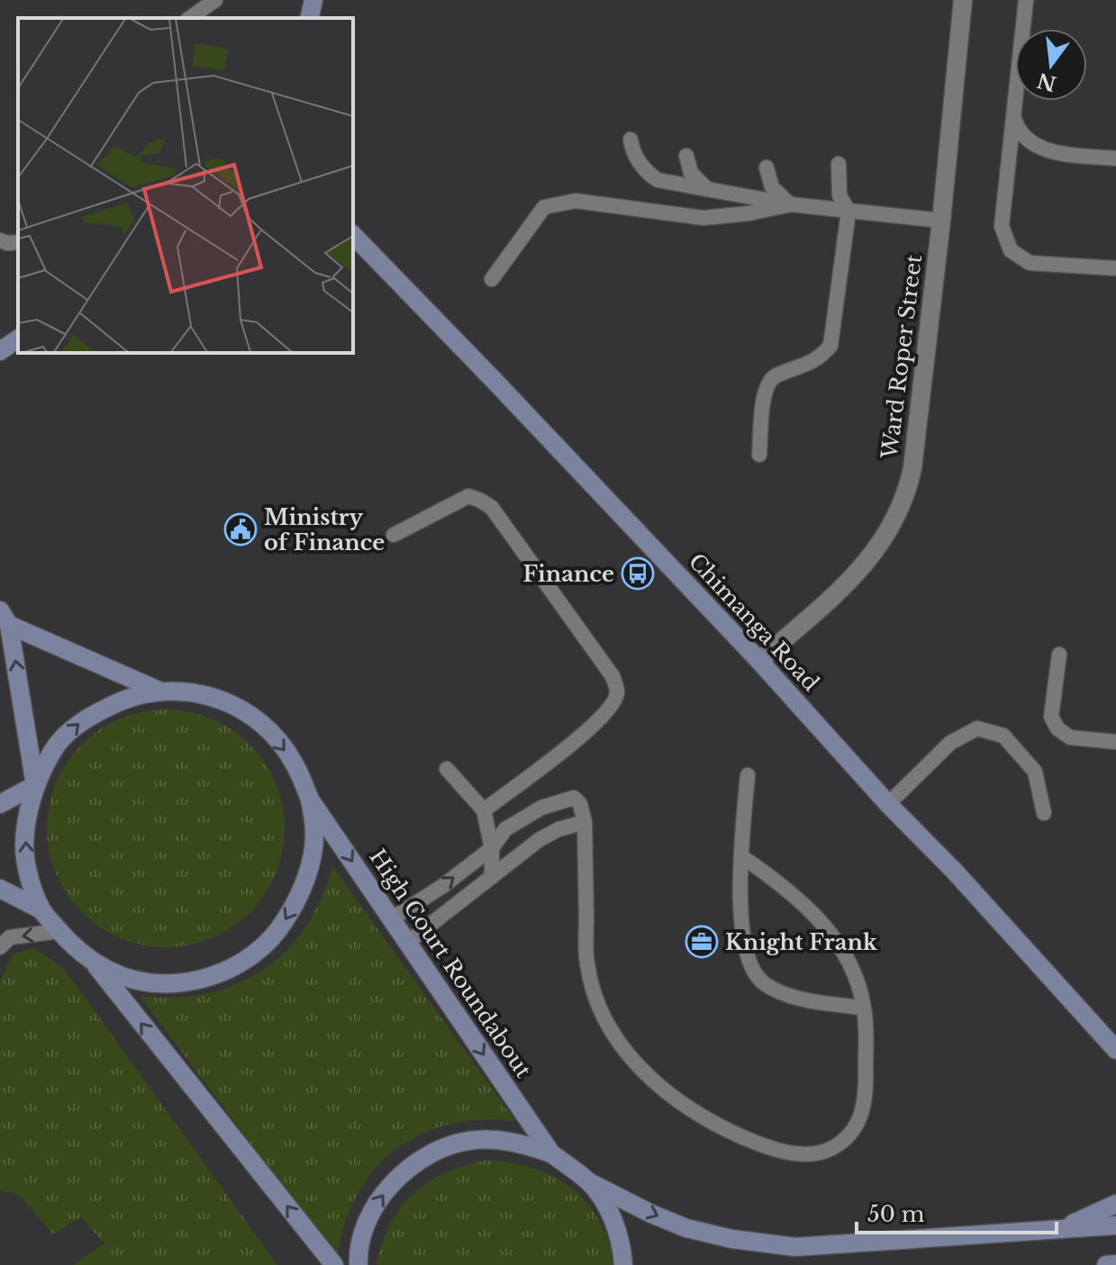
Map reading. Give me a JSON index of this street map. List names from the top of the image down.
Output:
{
  "streets": {
    "main road": ["Chimanga Road", "High Court Roundabout"],
    "street": ["Ward Roper Street"]
  },
  "crossings": [
    ["Ward Roper Street", "Chimanga Road"]
  ],
  "places": {
    "public building": ["Ministry of Finance"],
    "bus stop": ["Finance"],
    "office": ["Knight Frank"]
  },
  "scale_bar": "50 m",
  "north": "bottom"
}
